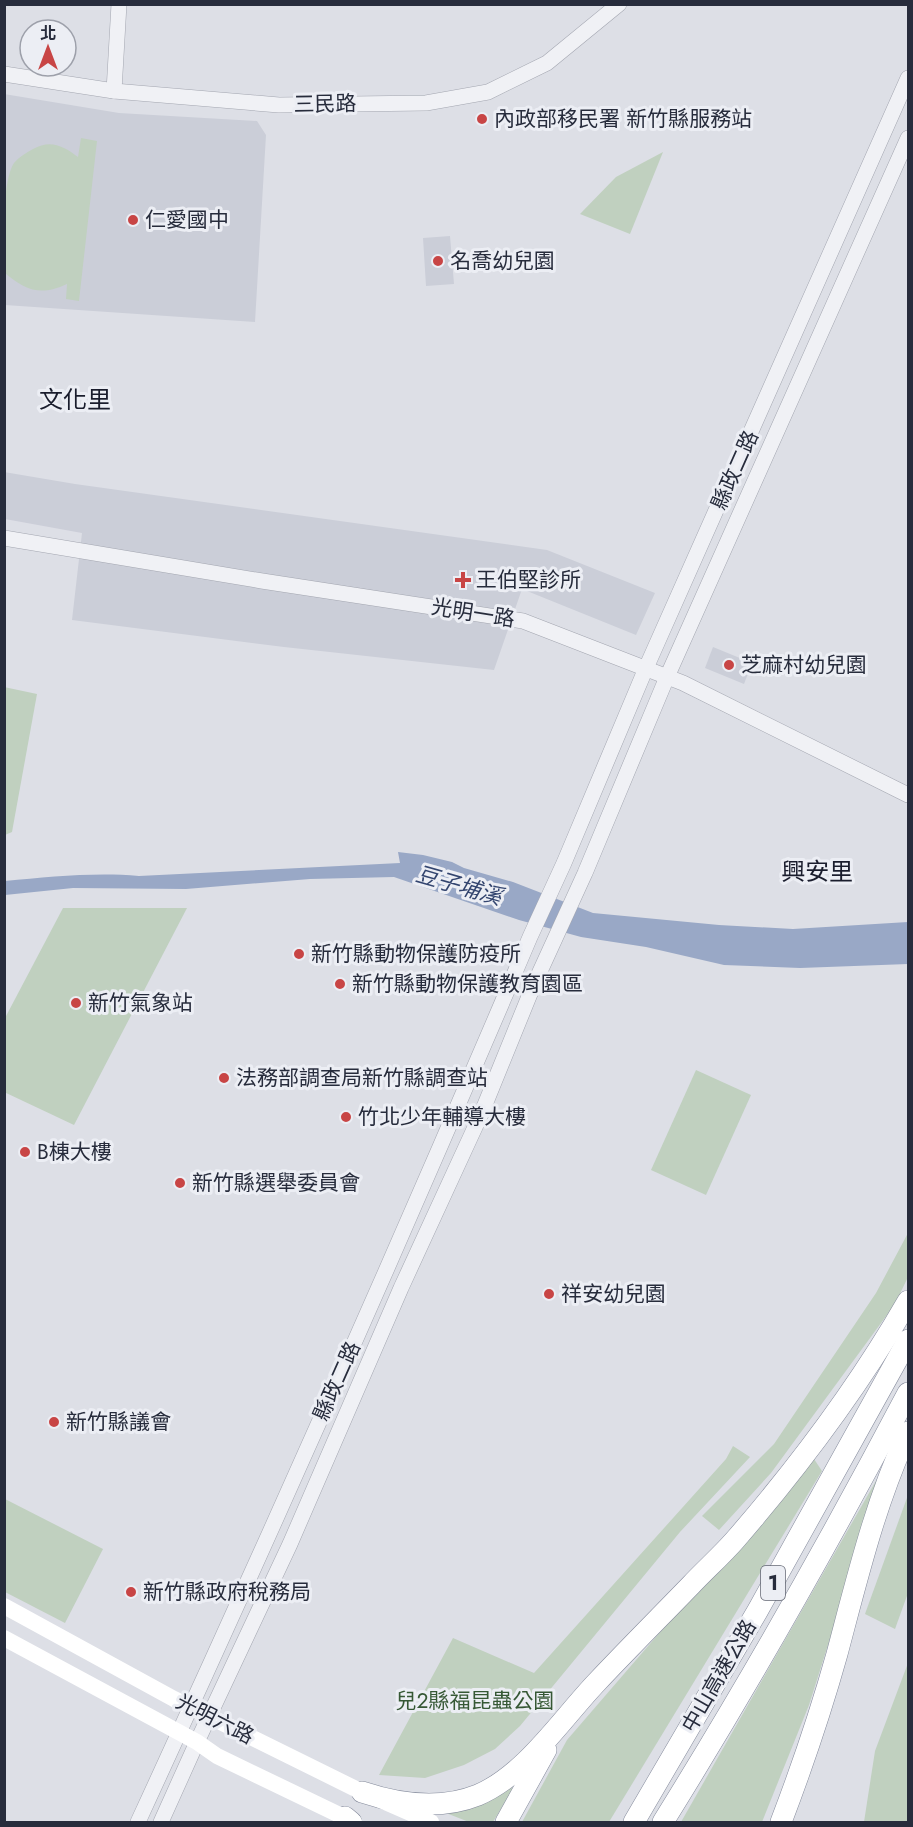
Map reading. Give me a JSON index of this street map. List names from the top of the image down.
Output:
{
  "streets": {
    "highway": ["1", "中山高速公路"],
    "main road": ["光明六路"],
    "street": ["三民路", "縣政二路", "光明一路"]
  },
  "crossings": [
    ["縣政二路", "光明一路"],
    ["縣政二路", "光明六路"]
  ],
  "districts": ["文化里", "興安里"],
  "water": ["豆子埔溪"],
  "parks": ["兒2縣福昆蟲公園"],
  "places": {
    "other": [
      "內政部移民署 新竹縣服務站",
      "仁愛國中",
      "名喬幼兒園",
      "芝麻村幼兒園",
      "新竹縣動物保護防疫所",
      "新竹縣動物保護教育園區",
      "新竹氣象站",
      "法務部調查局新竹縣調查站",
      "竹北少年輔導大樓",
      "B棟大樓",
      "新竹縣選舉委員會",
      "祥安幼兒園",
      "新竹縣議會",
      "新竹縣政府稅務局"
    ],
    "health": ["王伯堅診所"]
  },
  "north": "top"
}
